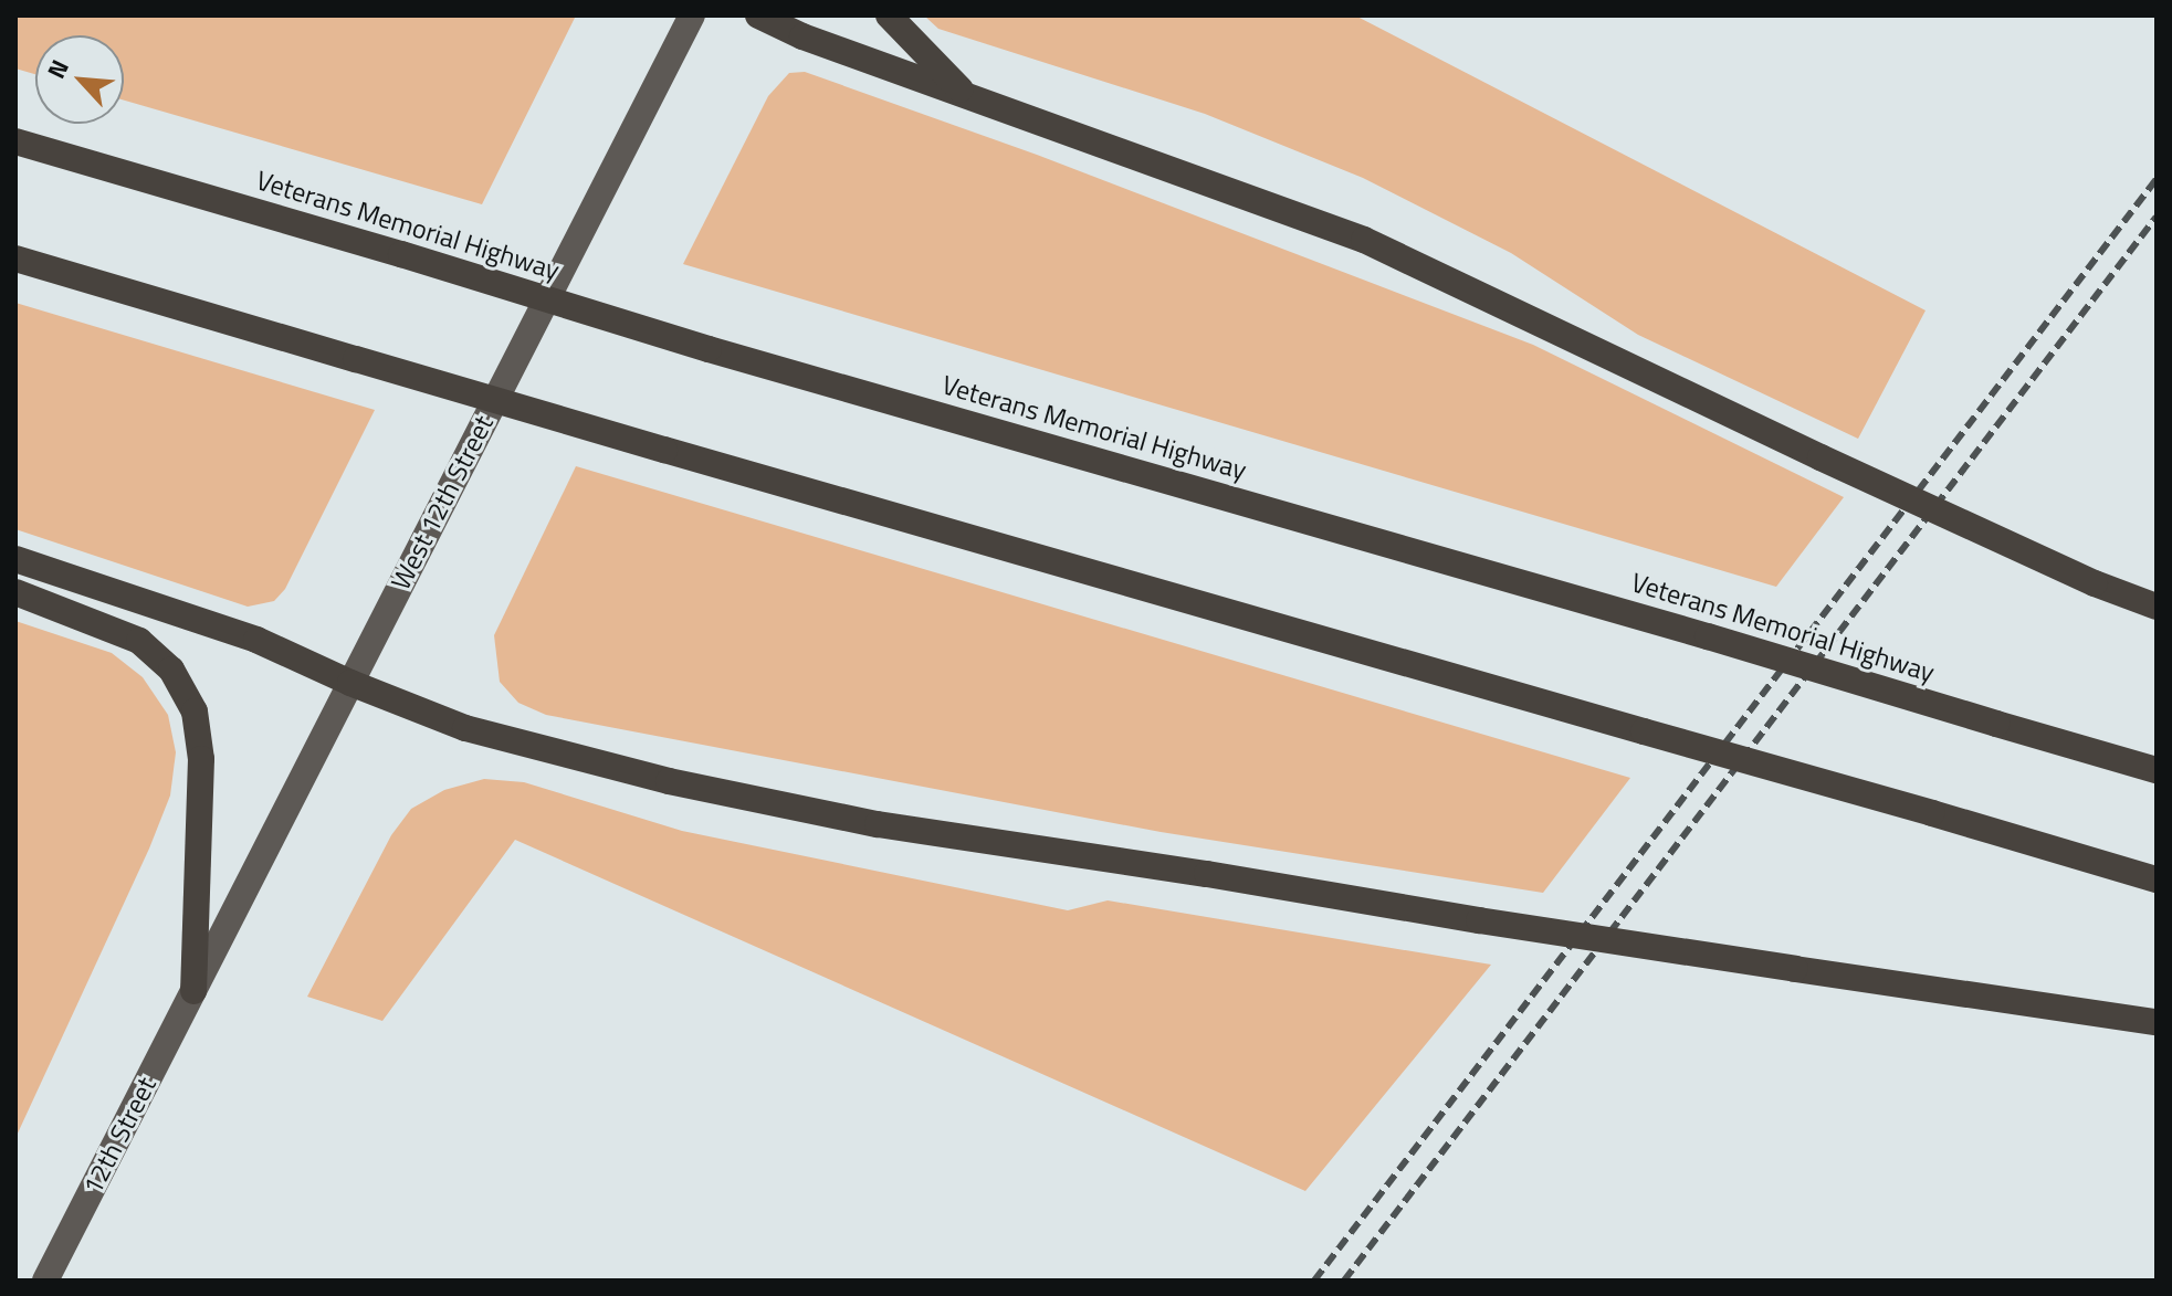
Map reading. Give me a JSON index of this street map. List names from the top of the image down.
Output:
{
  "streets": {
    "highway": ["Veterans Memorial Highway"],
    "main road": ["West 12th Street", "12th Street"]
  },
  "crossings": [
    ["West 12th Street", "12th Street"]
  ],
  "north": "top left"
}
